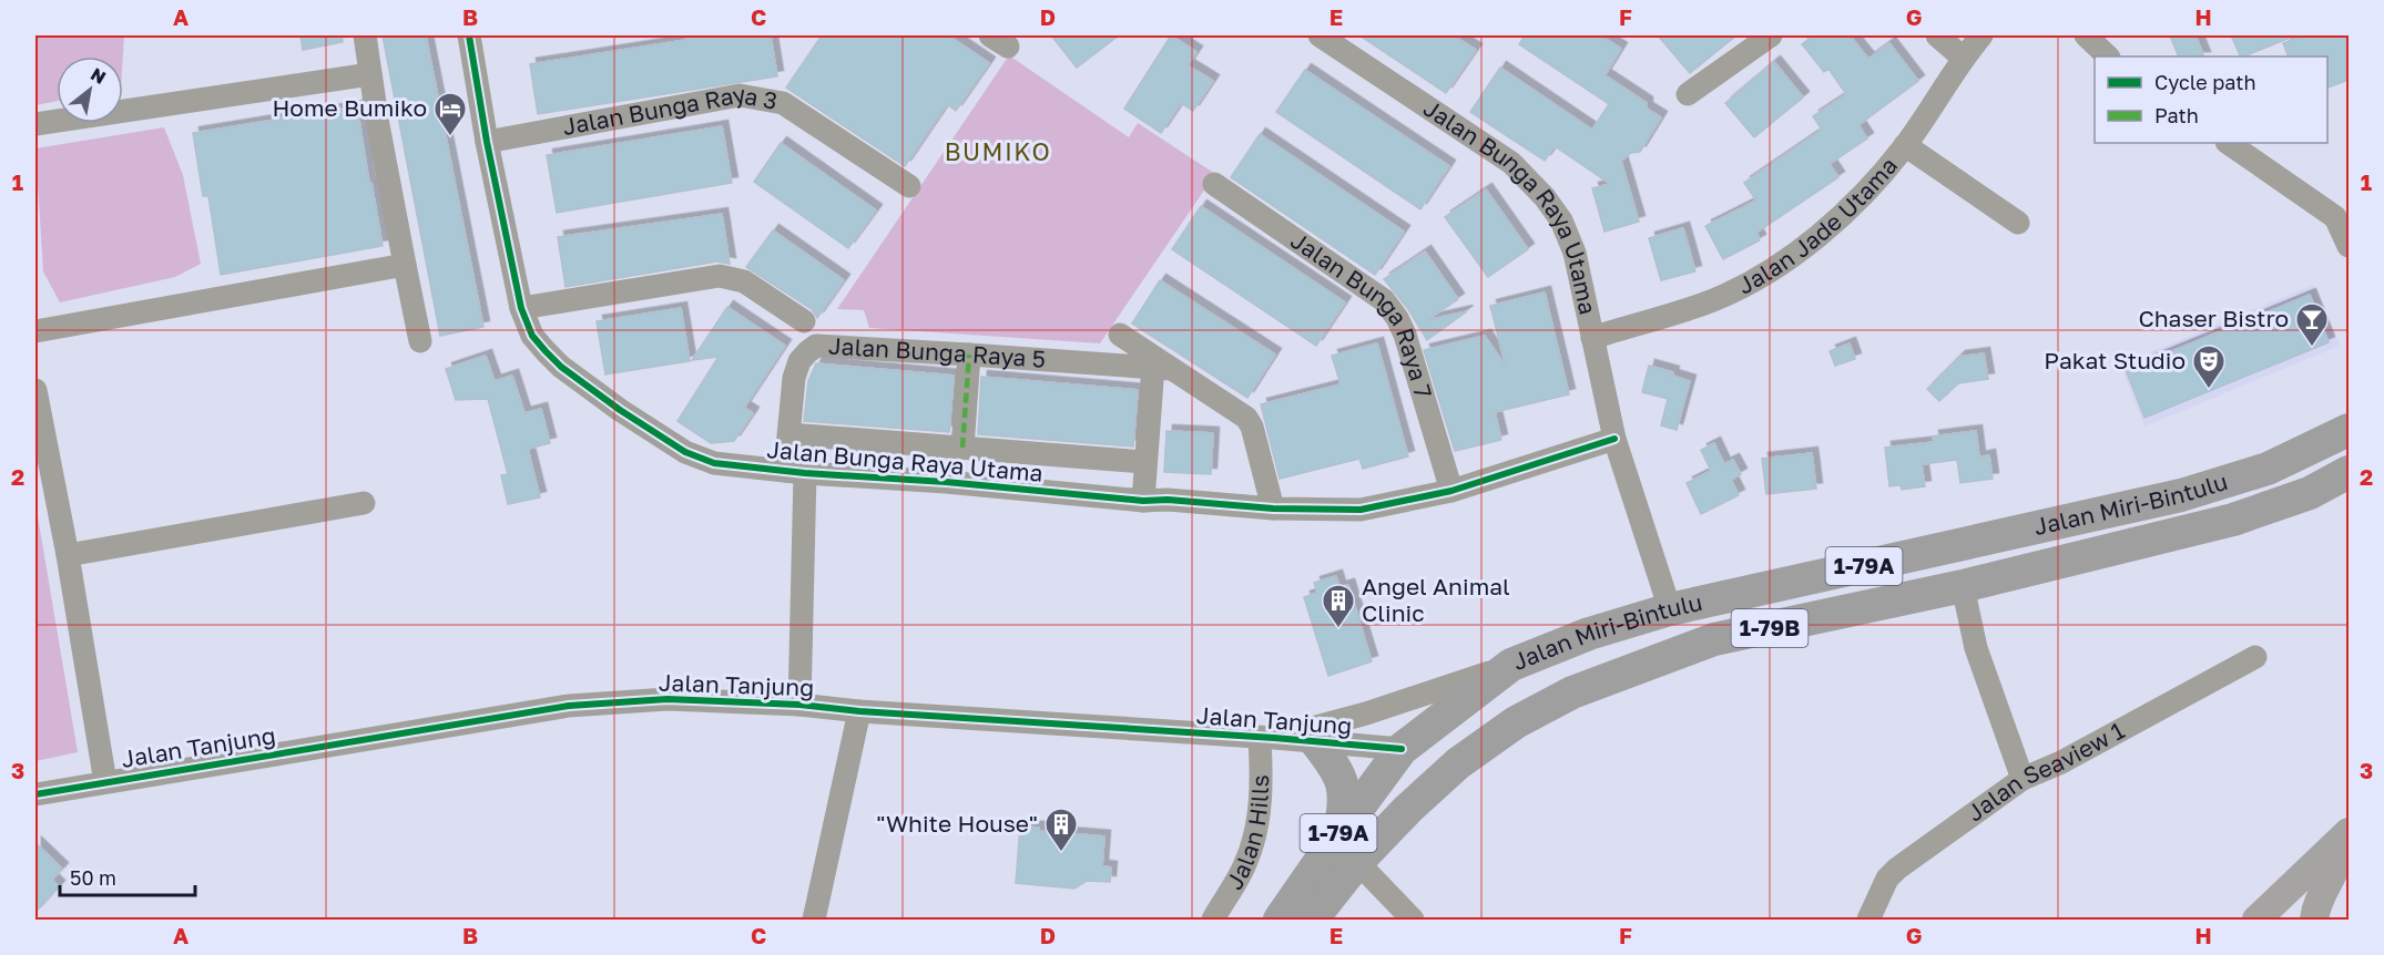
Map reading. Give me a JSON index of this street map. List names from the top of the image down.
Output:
{
  "streets": {
    "highway": ["Jalan Miri-Bintulu", "1-79A", "1-79B"],
    "street": [
      "Jalan Bunga Raya 3",
      "Jalan Bunga Raya Utama",
      "Jalan Jade Utama",
      "Jalan Bunga Raya 7",
      "Jalan Bunga Raya 5",
      "Jalan Tanjung",
      "Jalan Seaview 1",
      "Jalan Hills"
    ]
  },
  "crossings": [
    ["Jalan Bunga Raya 3", "Jalan Bunga Raya Utama"],
    ["Jalan Bunga Raya Utama", "Jalan Jade Utama"],
    ["Jalan Bunga Raya Utama", "Jalan Bunga Raya 7"],
    ["Jalan Bunga Raya Utama", "Jalan Bunga Raya 5"],
    ["Jalan Bunga Raya Utama", "Jalan Miri-Bintulu"],
    ["Jalan Bunga Raya 5", "Jalan Tanjung"],
    ["Jalan Miri-Bintulu", "Jalan Tanjung"],
    ["Jalan Tanjung", "Jalan Hills"]
  ],
  "districts": ["BUMIKO"],
  "places": {
    "hotel": ["Home Bumiko"],
    "bar": ["Chaser Bistro"],
    "theatre": ["Pakat Studio"],
    "building": ["Angel Animal Clinic", "\"White House\""]
  },
  "legend": ["Cycle path", "Path"],
  "scale_bar": "50 m",
  "north": "top right",
  "grid": {
    "columns": [
      "A",
      "B",
      "C",
      "D",
      "E",
      "F",
      "G",
      "H"
    ],
    "rows": ["1", "2", "3"]
  }
}
